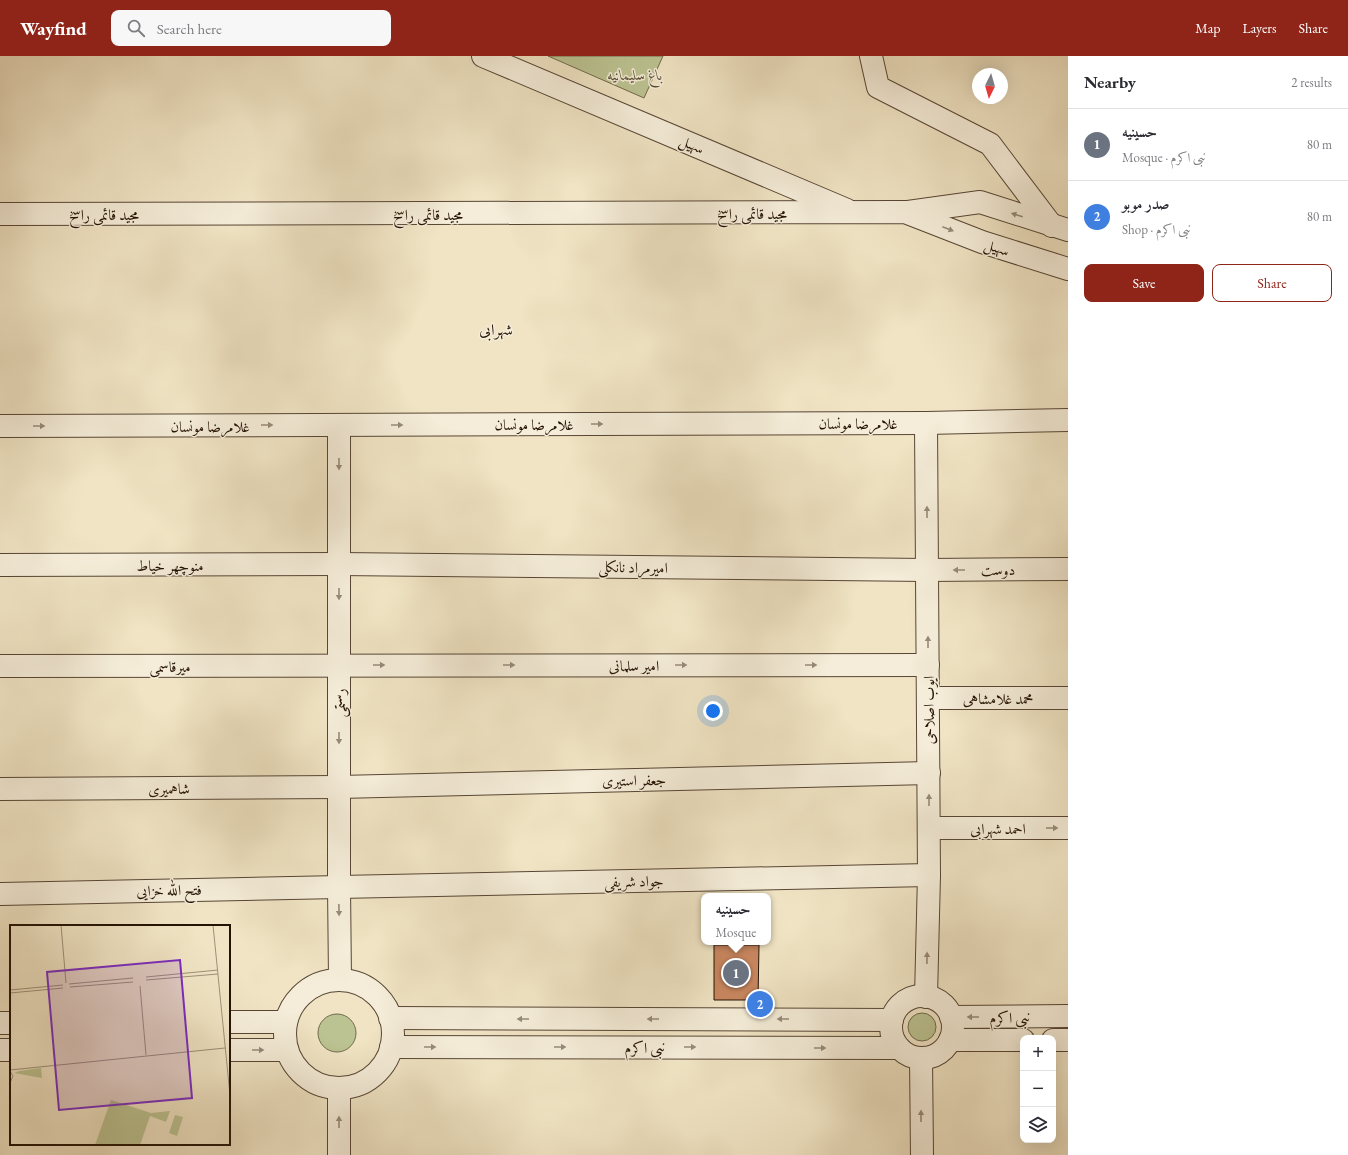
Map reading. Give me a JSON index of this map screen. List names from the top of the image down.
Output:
{
  "streets": {
    "street": [
      "سهیل",
      "مجید قائمی راسخ",
      "غلامرضا مونسان",
      "منوچهر خیاط",
      "امیرمراد نانکلی",
      "دوست",
      "امیر سلمانی",
      "میرقاسمی",
      "محمد غلامشاهی",
      "رستمی",
      "ایوب اصلاحی",
      "جعفر استیری",
      "شاهمیری",
      "احمد شهرابی",
      "جواد شریفی",
      "فتح الله خزایی",
      "نبی اکرم"
    ]
  },
  "crossings": [
    ["سهیل", "مجید قائمی راسخ"],
    ["غلامرضا مونسان", "رستمی"],
    ["غلامرضا مونسان", "ایوب اصلاحی"],
    ["منوچهر خیاط", "امیرمراد نانکلی"],
    ["منوچهر خیاط", "رستمی"],
    ["امیرمراد نانکلی", "دوست"],
    ["امیرمراد نانکلی", "رستمی"],
    ["امیرمراد نانکلی", "ایوب اصلاحی"],
    ["دوست", "ایوب اصلاحی"],
    ["امیر سلمانی", "میرقاسمی"],
    ["امیر سلمانی", "رستمی"],
    ["امیر سلمانی", "ایوب اصلاحی"],
    ["میرقاسمی", "رستمی"],
    ["محمد غلامشاهی", "ایوب اصلاحی"],
    ["رستمی", "جعفر استیری"],
    ["رستمی", "شاهمیری"],
    ["رستمی", "جواد شریفی"],
    ["رستمی", "فتح الله خزایی"],
    ["رستمی", "نبی اکرم"],
    ["ایوب اصلاحی", "جعفر استیری"],
    ["ایوب اصلاحی", "احمد شهرابی"],
    ["ایوب اصلاحی", "جواد شریفی"],
    ["ایوب اصلاحی", "نبی اکرم"],
    ["جعفر استیری", "شاهمیری"],
    ["جواد شریفی", "فتح الله خزایی"]
  ],
  "one_way": [
    "غلامرضا مونسان",
    "دوست",
    "امیر سلمانی",
    "رستمی",
    "ایوب اصلاحی",
    "احمد شهرابی"
  ],
  "districts": ["شهرابی"],
  "parks": ["باغ سلیمانیه"],
  "north": "bottom",
  "page": {
    "header": "Wayfind",
    "search": "Search here",
    "nav": ["Map", "Layers", "Share"],
    "heading": ["Nearby", "2 results"],
    "list": [
      {
        "mark": "1",
        "name": "حسینیه",
        "note": "Mosque · نبی اکرم",
        "value": "80 m"
      },
      {
        "mark": "2",
        "name": "صدر موبو",
        "note": "Shop · نبی اکرم",
        "value": "80 m"
      }
    ],
    "buttons": ["Save", "Share"],
    "popup": ["حسینیه", "Mosque"],
    "pins": ["1", "2"],
    "map_buttons": ["+", "−"]
  }
}
